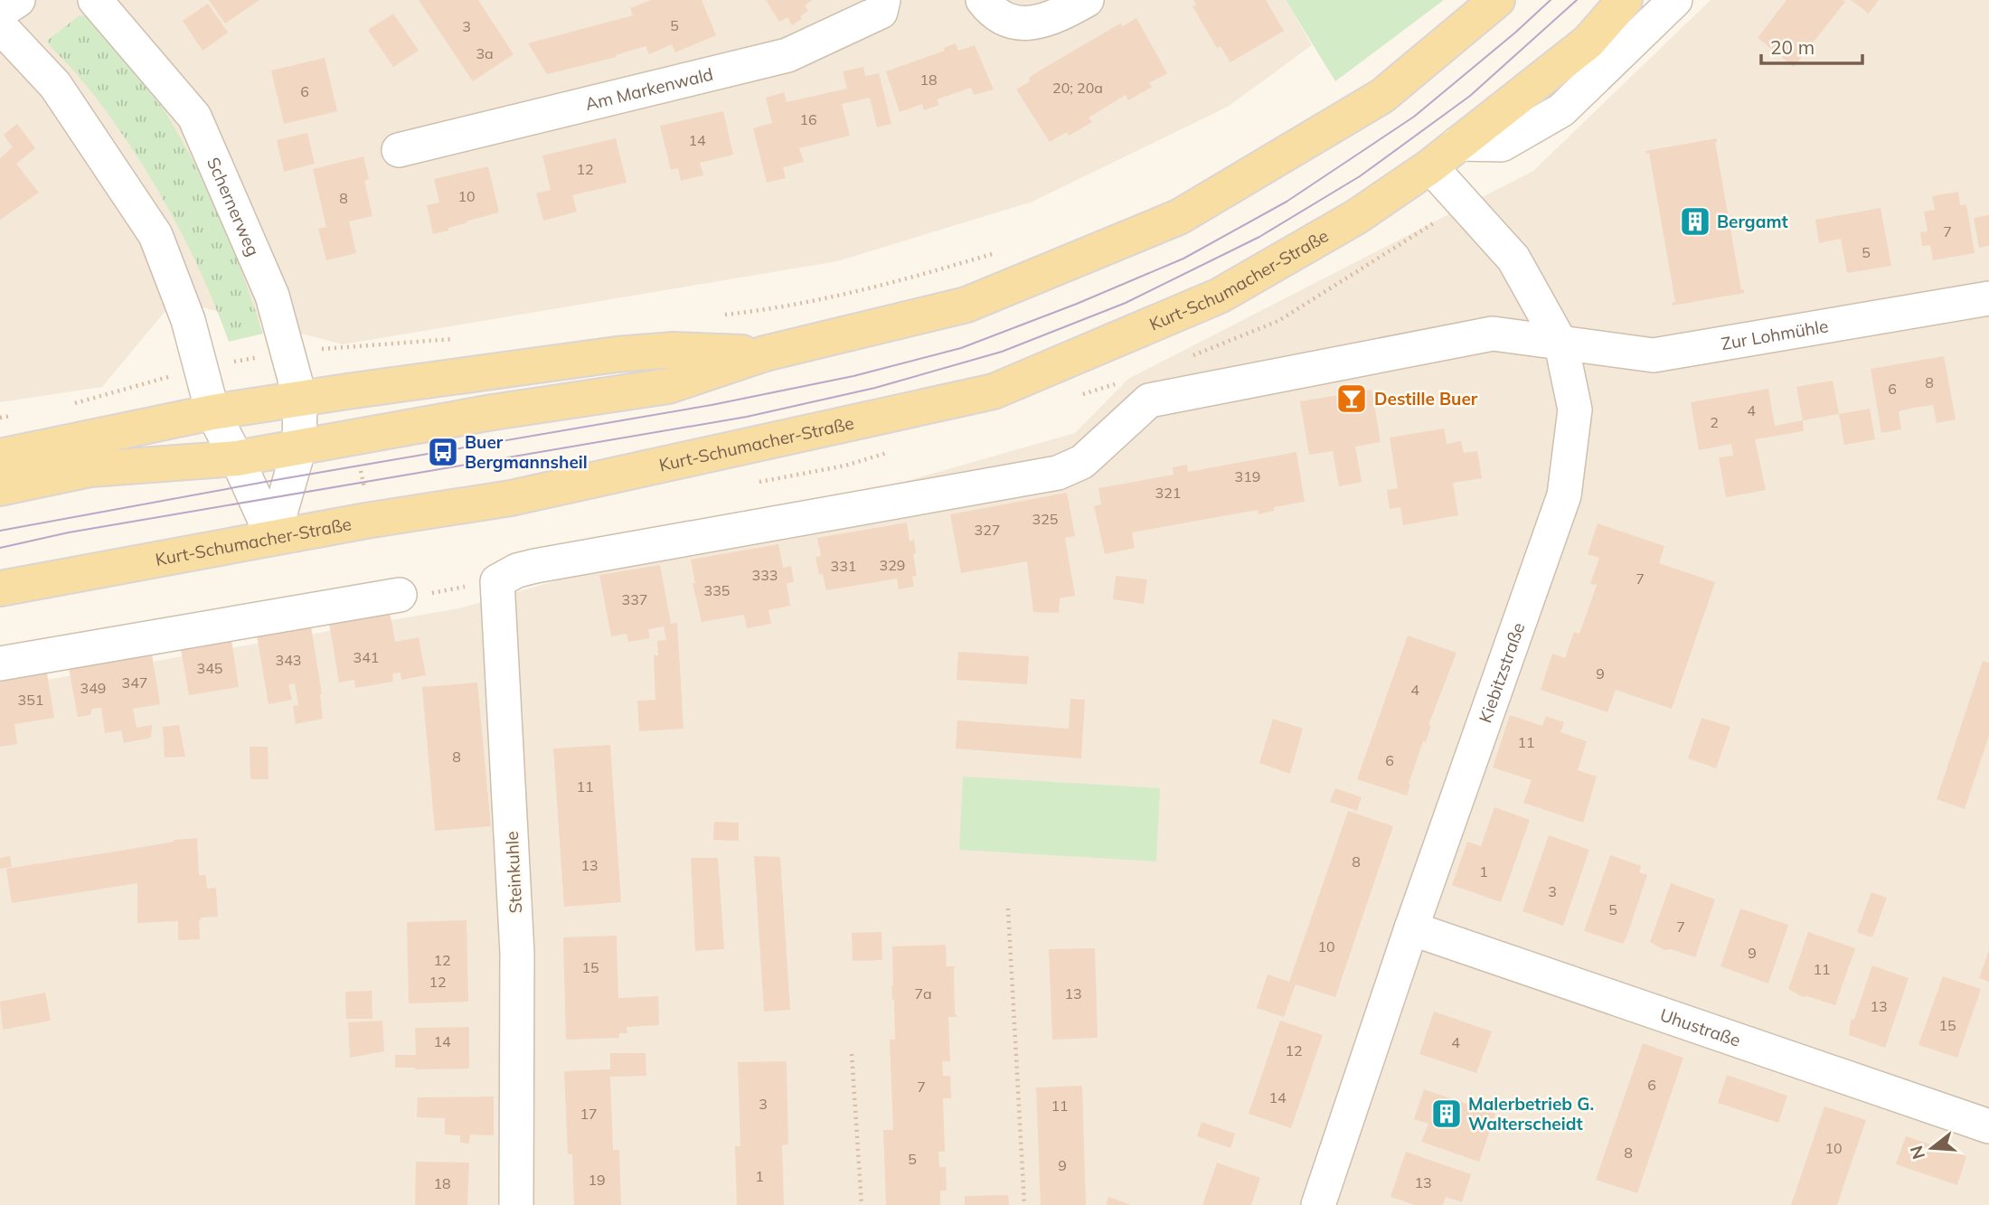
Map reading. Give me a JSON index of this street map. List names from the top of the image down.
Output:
{
  "streets": {
    "main road": ["Kurt-Schumacher-Straße"],
    "street": [
      "Am Markenwald",
      "Schernerweg",
      "Zur Lohmühle",
      "Kiebitzstraße",
      "Steinkuhle",
      "Uhustraße"
    ]
  },
  "crossings": [
    ["Schernerweg", "Kurt-Schumacher-Straße"],
    ["Kurt-Schumacher-Straße", "Kiebitzstraße"],
    ["Zur Lohmühle", "Kiebitzstraße"],
    ["Zur Lohmühle", "Steinkuhle"],
    ["Kiebitzstraße", "Steinkuhle"],
    ["Kiebitzstraße", "Uhustraße"]
  ],
  "places": {
    "building": ["Bergamt", "Malerbetrieb G. Walterscheidt"],
    "bar": ["Destille Buer"],
    "bus stop": ["Buer Bergmannsheil"]
  },
  "house_numbers": [
    "5",
    "3",
    "3a",
    "18",
    "20; 20a",
    "6",
    "16",
    "14",
    "12",
    "10",
    "8",
    "7",
    "5",
    "8",
    "6",
    "4",
    "2",
    "319",
    "321",
    "325",
    "327",
    "329",
    "331",
    "333",
    "7",
    "335",
    "337",
    "341",
    "343",
    "345",
    "9",
    "347",
    "349",
    "4",
    "351",
    "11",
    "8",
    "6",
    "11",
    "8",
    "13",
    "1",
    "3",
    "5",
    "7",
    "10",
    "9",
    "12",
    "15",
    "11",
    "12",
    "7a",
    "13",
    "13",
    "15",
    "14",
    "4",
    "12",
    "6",
    "7",
    "14",
    "3",
    "11",
    "17",
    "10",
    "8",
    "5",
    "9",
    "1",
    "19",
    "13",
    "18"
  ],
  "scale_bar": "20 m",
  "north": "left"
}
